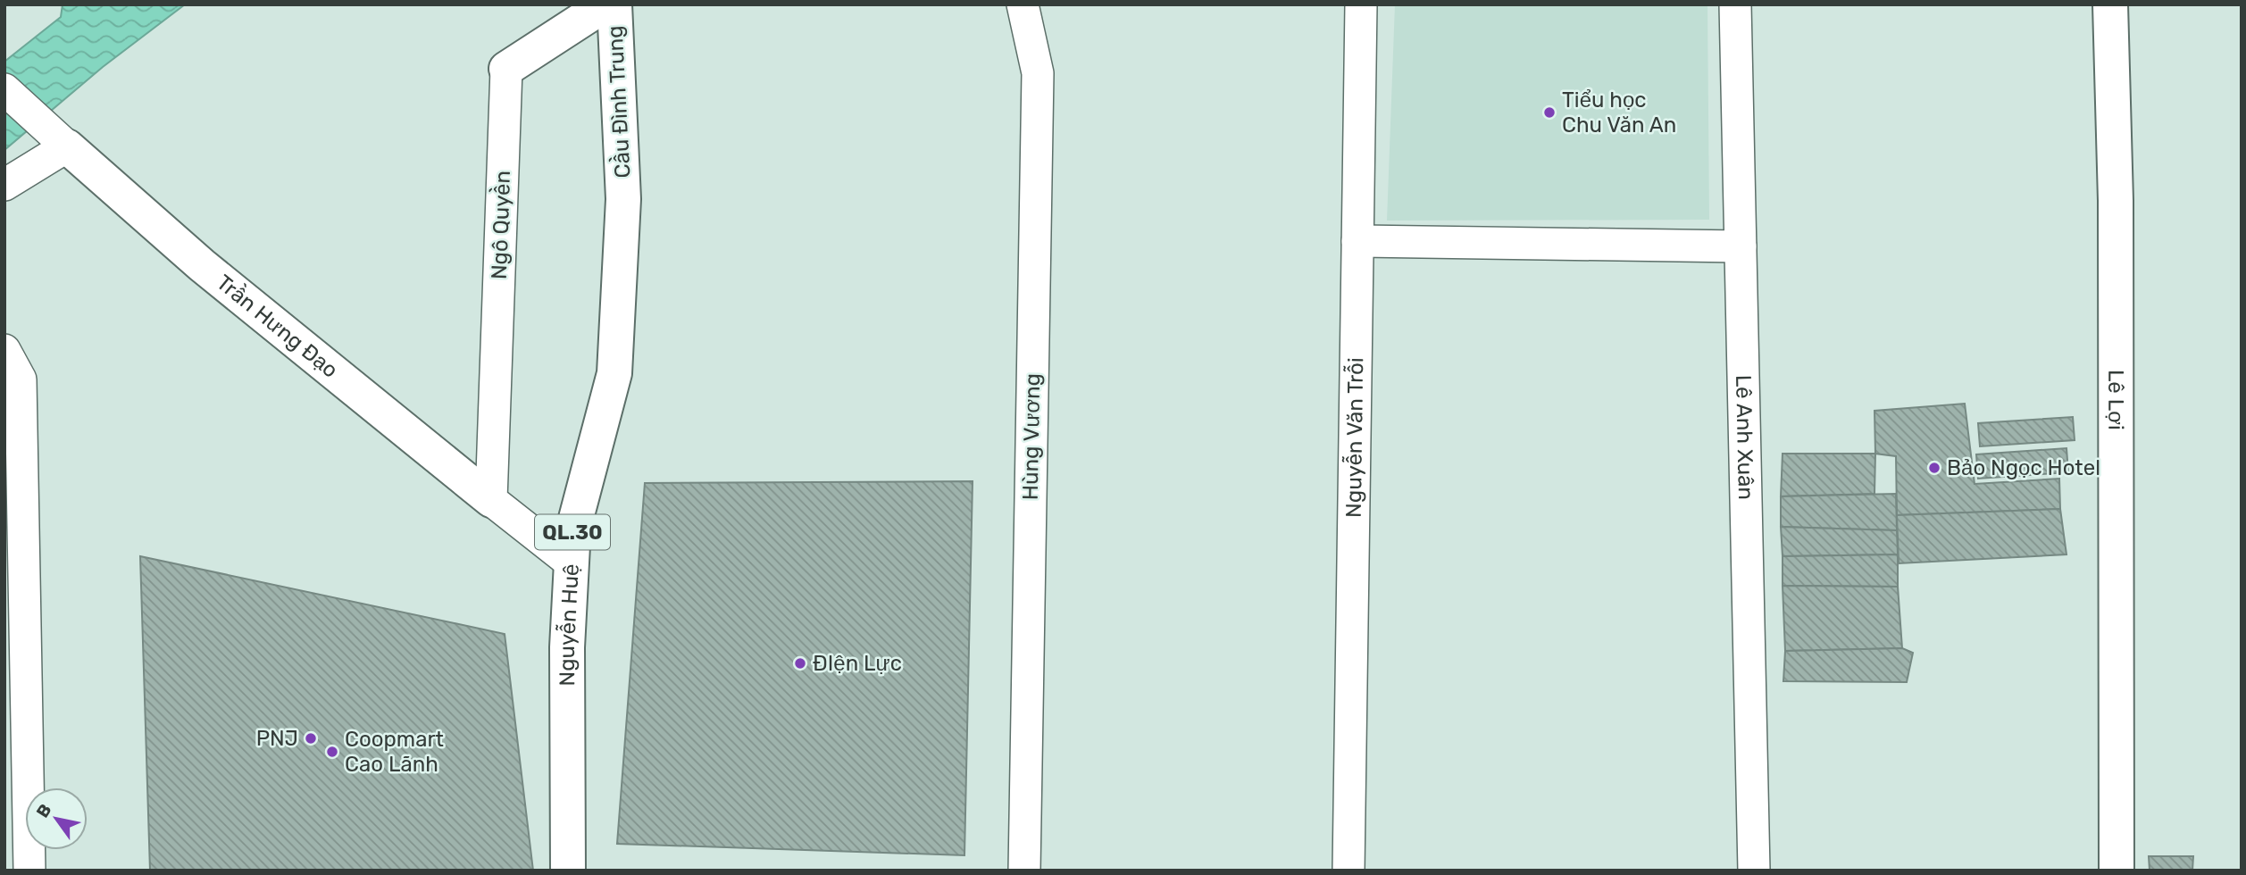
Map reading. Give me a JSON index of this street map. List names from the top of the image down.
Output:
{
  "streets": {
    "main road": [
      "Cầu Đình Trung",
      "Ngô Quyền",
      "Trần Hưng Đạo",
      "Lê Lợi",
      "QL.30",
      "Nguyễn Huệ"
    ],
    "street": ["Hùng Vương", "Nguyễn Văn Trỗi", "Lê Anh Xuân"]
  },
  "crossings": [
    ["Cầu Đình Trung", "Nguyễn Huệ"],
    ["Ngô Quyền", "Trần Hưng Đạo"]
  ],
  "places": [
    "Tiểu học Chu Văn An",
    "Bảo Ngọc Hotel",
    "ĐIện Lực",
    "PNJ",
    "Coopmart Cao Lãnh"
  ],
  "north": "top left"
}
